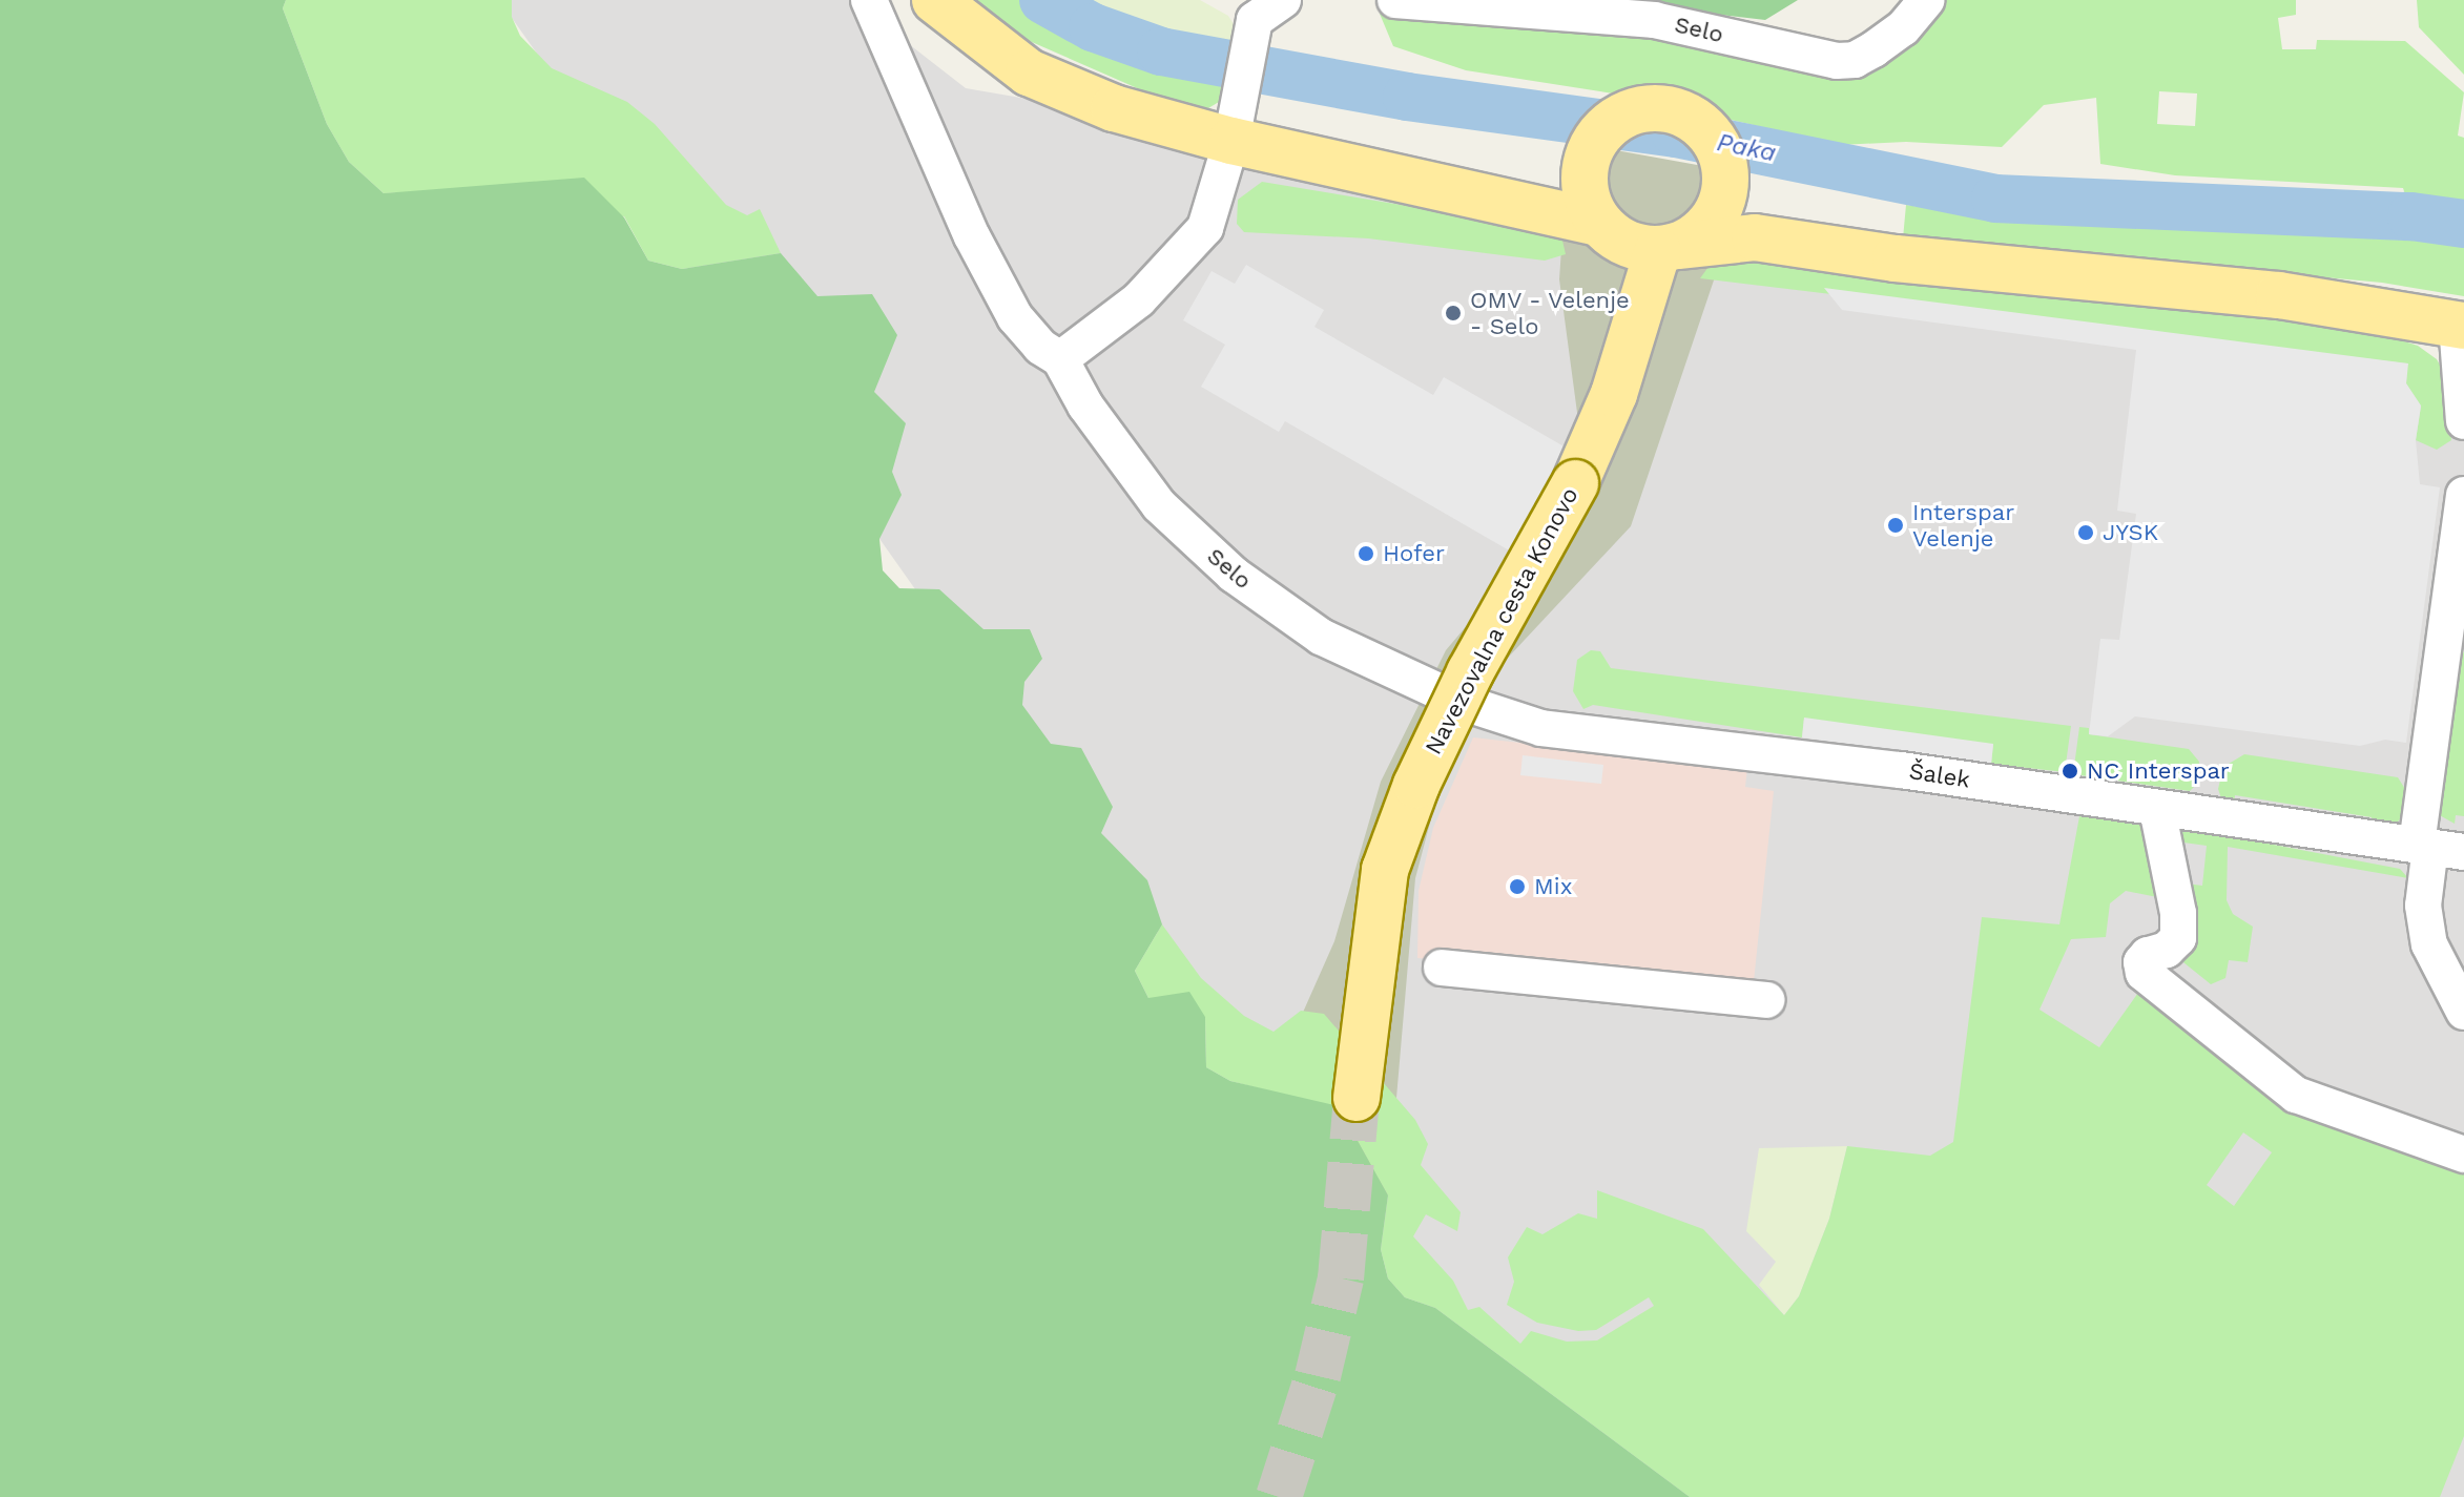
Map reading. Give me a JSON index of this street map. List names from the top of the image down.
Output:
{
  "streets": {
    "main road": ["Navezovalna cesta Konovo"],
    "street": ["Selo", "Šalek"]
  },
  "crossings": [
    ["Selo", "Šalek"]
  ],
  "water": ["Paka"],
  "places": [
    "OMV - Velenje - Selo",
    "Interspar Velenje",
    "JYSK",
    "Hofer",
    "NC Interspar",
    "Mix"
  ]
}
